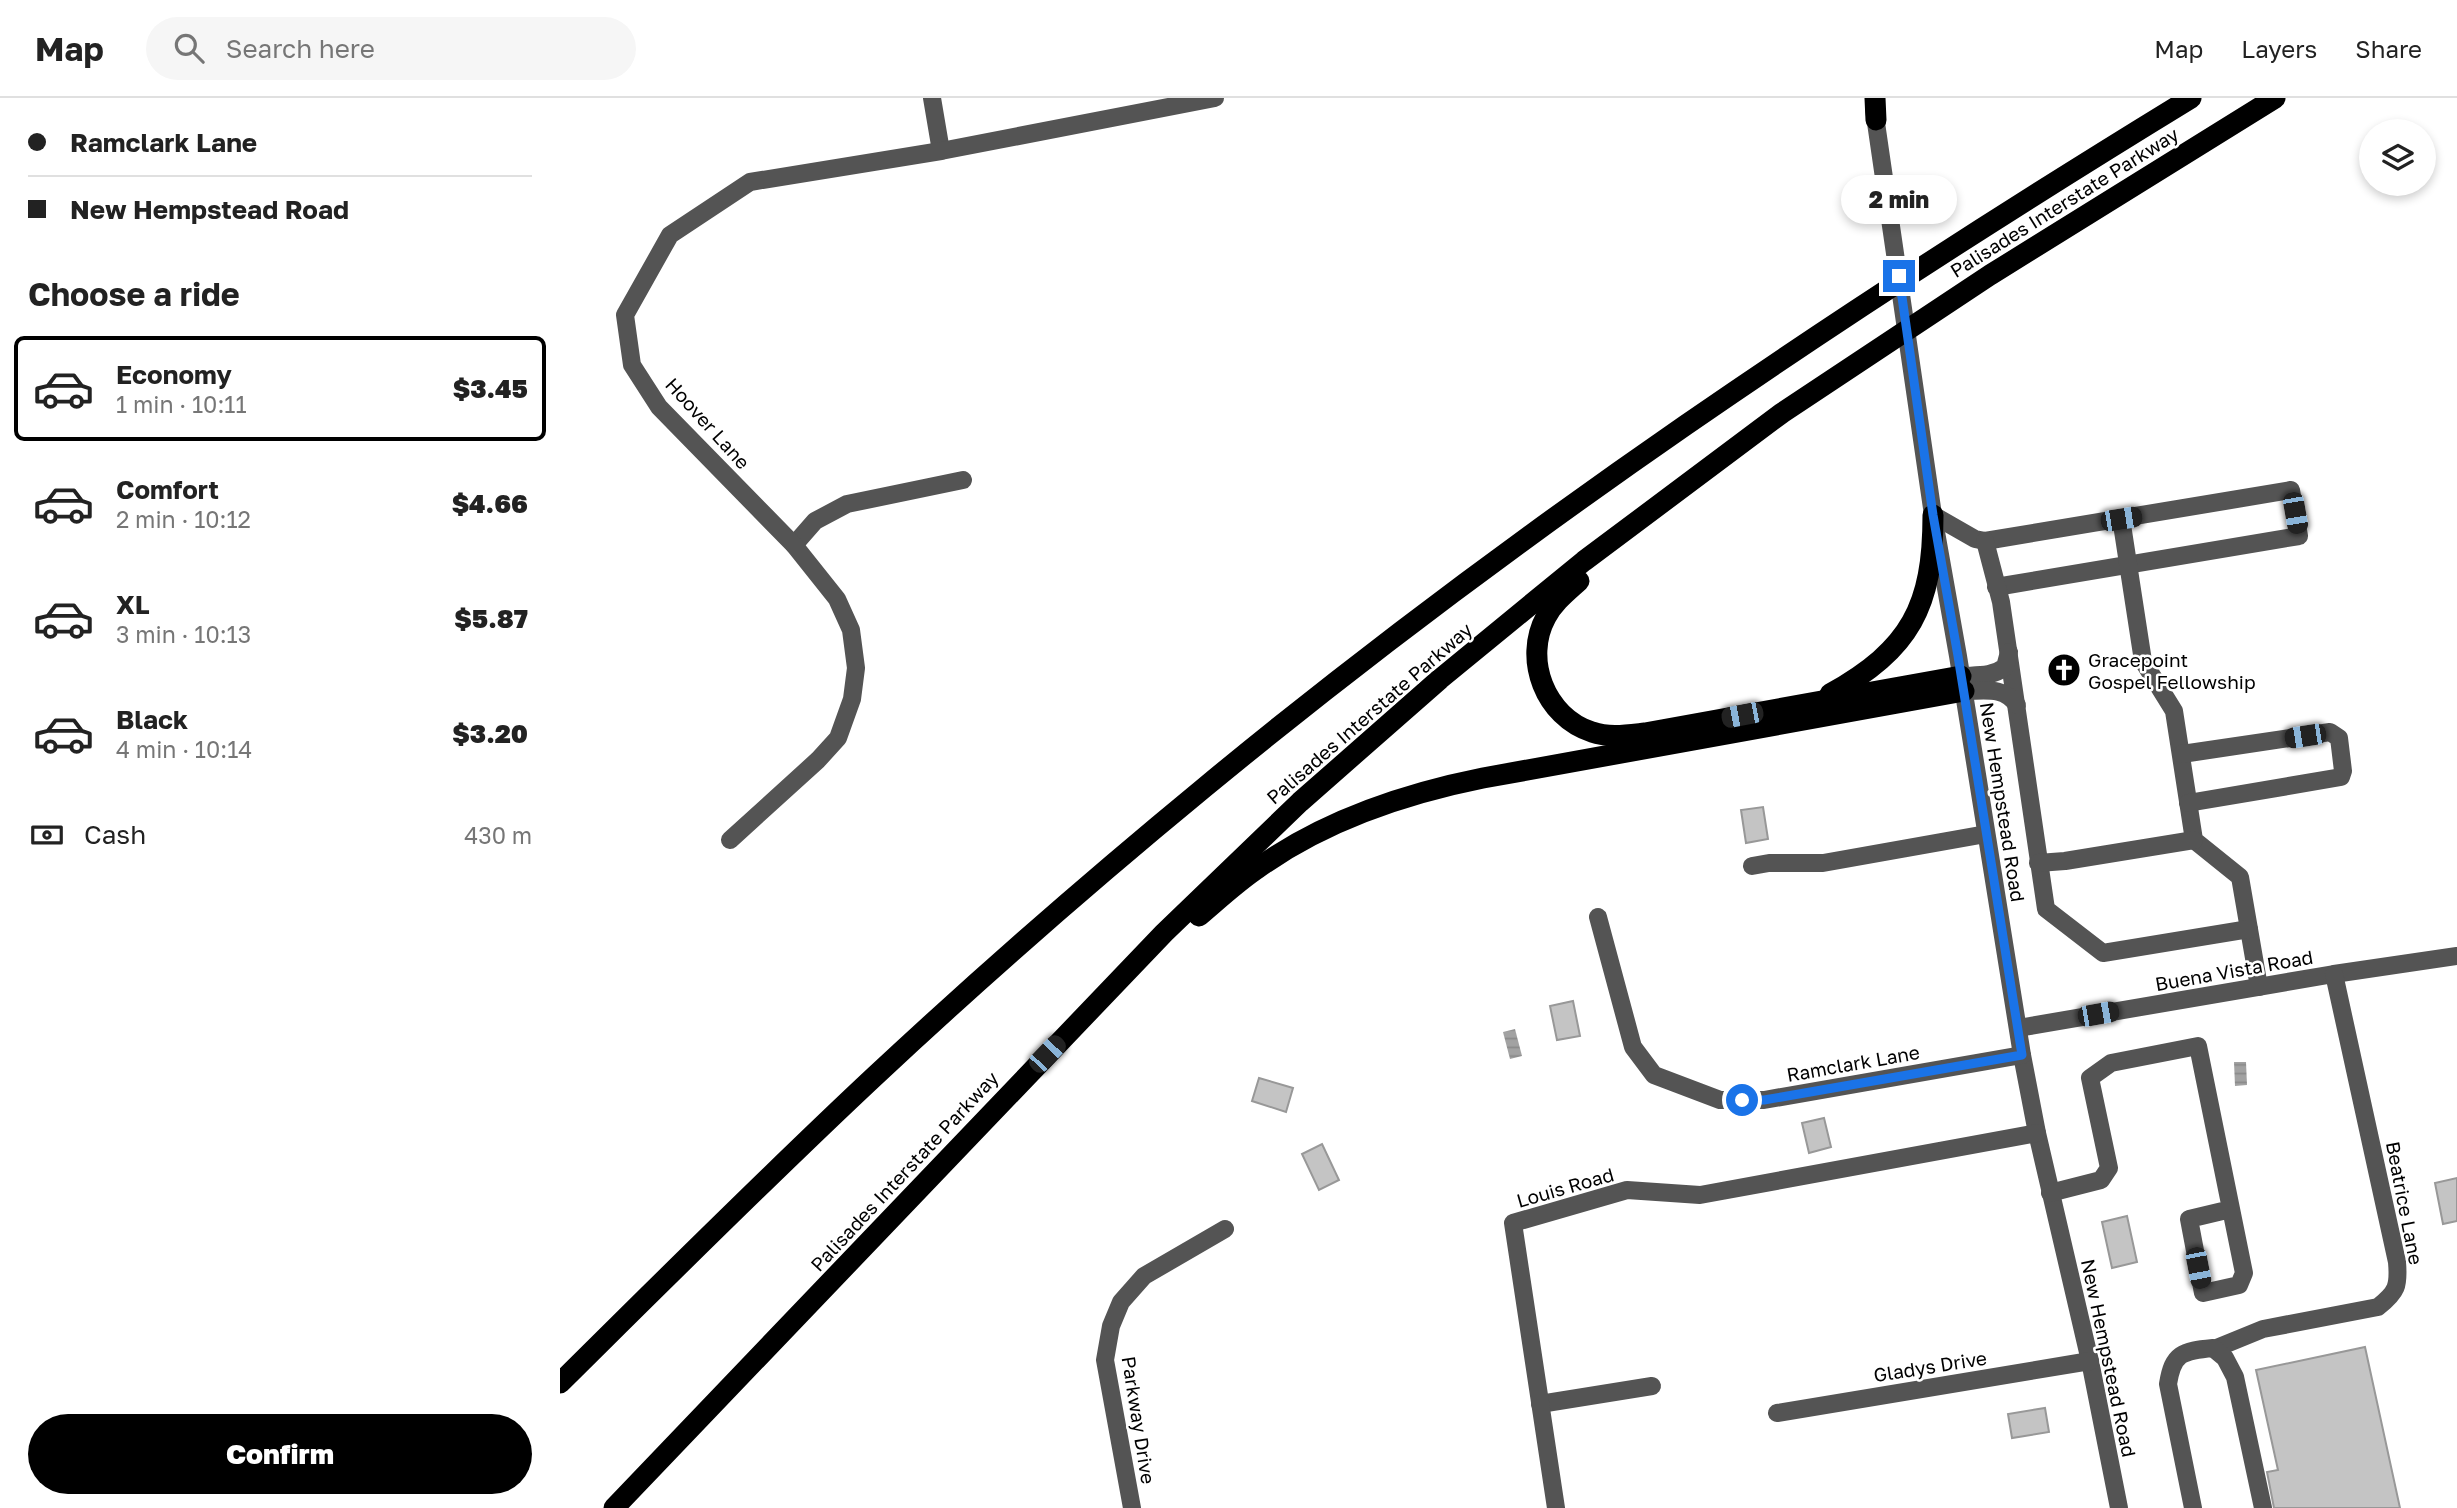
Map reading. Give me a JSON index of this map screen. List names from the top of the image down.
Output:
{
  "streets": {
    "highway": ["Palisades Interstate Parkway"],
    "street": [
      "Hoover Lane",
      "New Hempstead Road",
      "Buena Vista Road",
      "Ramclark Lane",
      "Louis Road",
      "Beatrice Lane",
      "Gladys Drive",
      "Parkway Drive"
    ]
  },
  "crossings": [
    ["New Hempstead Road", "Buena Vista Road"],
    ["New Hempstead Road", "Ramclark Lane"],
    ["New Hempstead Road", "Louis Road"],
    ["New Hempstead Road", "Gladys Drive"],
    ["Buena Vista Road", "Beatrice Lane"]
  ],
  "places": {
    "church": ["Gracepoint Gospel Fellowship"]
  },
  "page": {
    "header": "Map",
    "search": "Search here",
    "nav": ["Map", "Layers", "Share"],
    "banner": ["Ramclark Lane", "New Hempstead Road"],
    "bubble": "2 min",
    "heading": "Choose a ride",
    "list": [
      {
        "name": "Economy",
        "note": "1 min · 10:11",
        "value": "$3.45"
      },
      {
        "name": "Comfort",
        "note": "2 min · 10:12",
        "value": "$4.66"
      },
      {
        "name": "XL",
        "note": "3 min · 10:13",
        "value": "$5.87"
      },
      {
        "name": "Black",
        "note": "4 min · 10:14",
        "value": "$3.20"
      }
    ],
    "pay": ["Cash", "430 m"],
    "buttons": "Confirm"
  }
}
